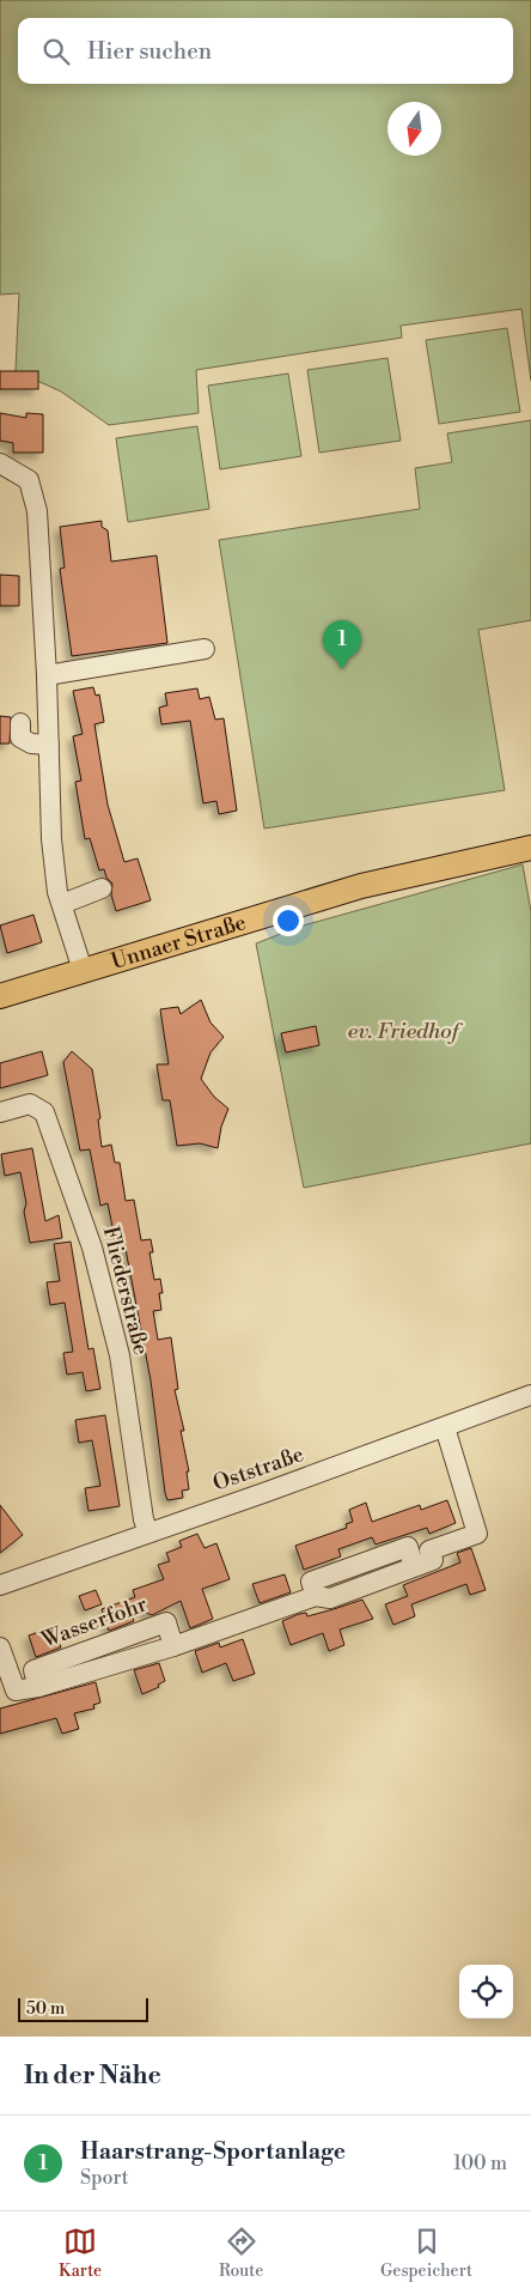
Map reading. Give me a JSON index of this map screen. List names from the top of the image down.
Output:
{
  "streets": {
    "main road": ["Unnaer Straße"],
    "street": ["Fliederstraße", "Oststraße", "Wasserfohr"]
  },
  "crossings": [
    ["Fliederstraße", "Oststraße"],
    ["Oststraße", "Wasserfohr"]
  ],
  "parks": ["ev. Friedhof"],
  "scale_bar": "50 m",
  "north": "bottom",
  "page": {
    "search": "Hier suchen",
    "pins": "1",
    "scale": "50 m",
    "heading": "In der Nähe",
    "list": [
      {
        "mark": "1",
        "name": "Haarstrang-Sportanlage",
        "note": "Sport",
        "value": "100 m"
      }
    ],
    "nav": ["Karte", "Route", "Gespeichert"]
  }
}
